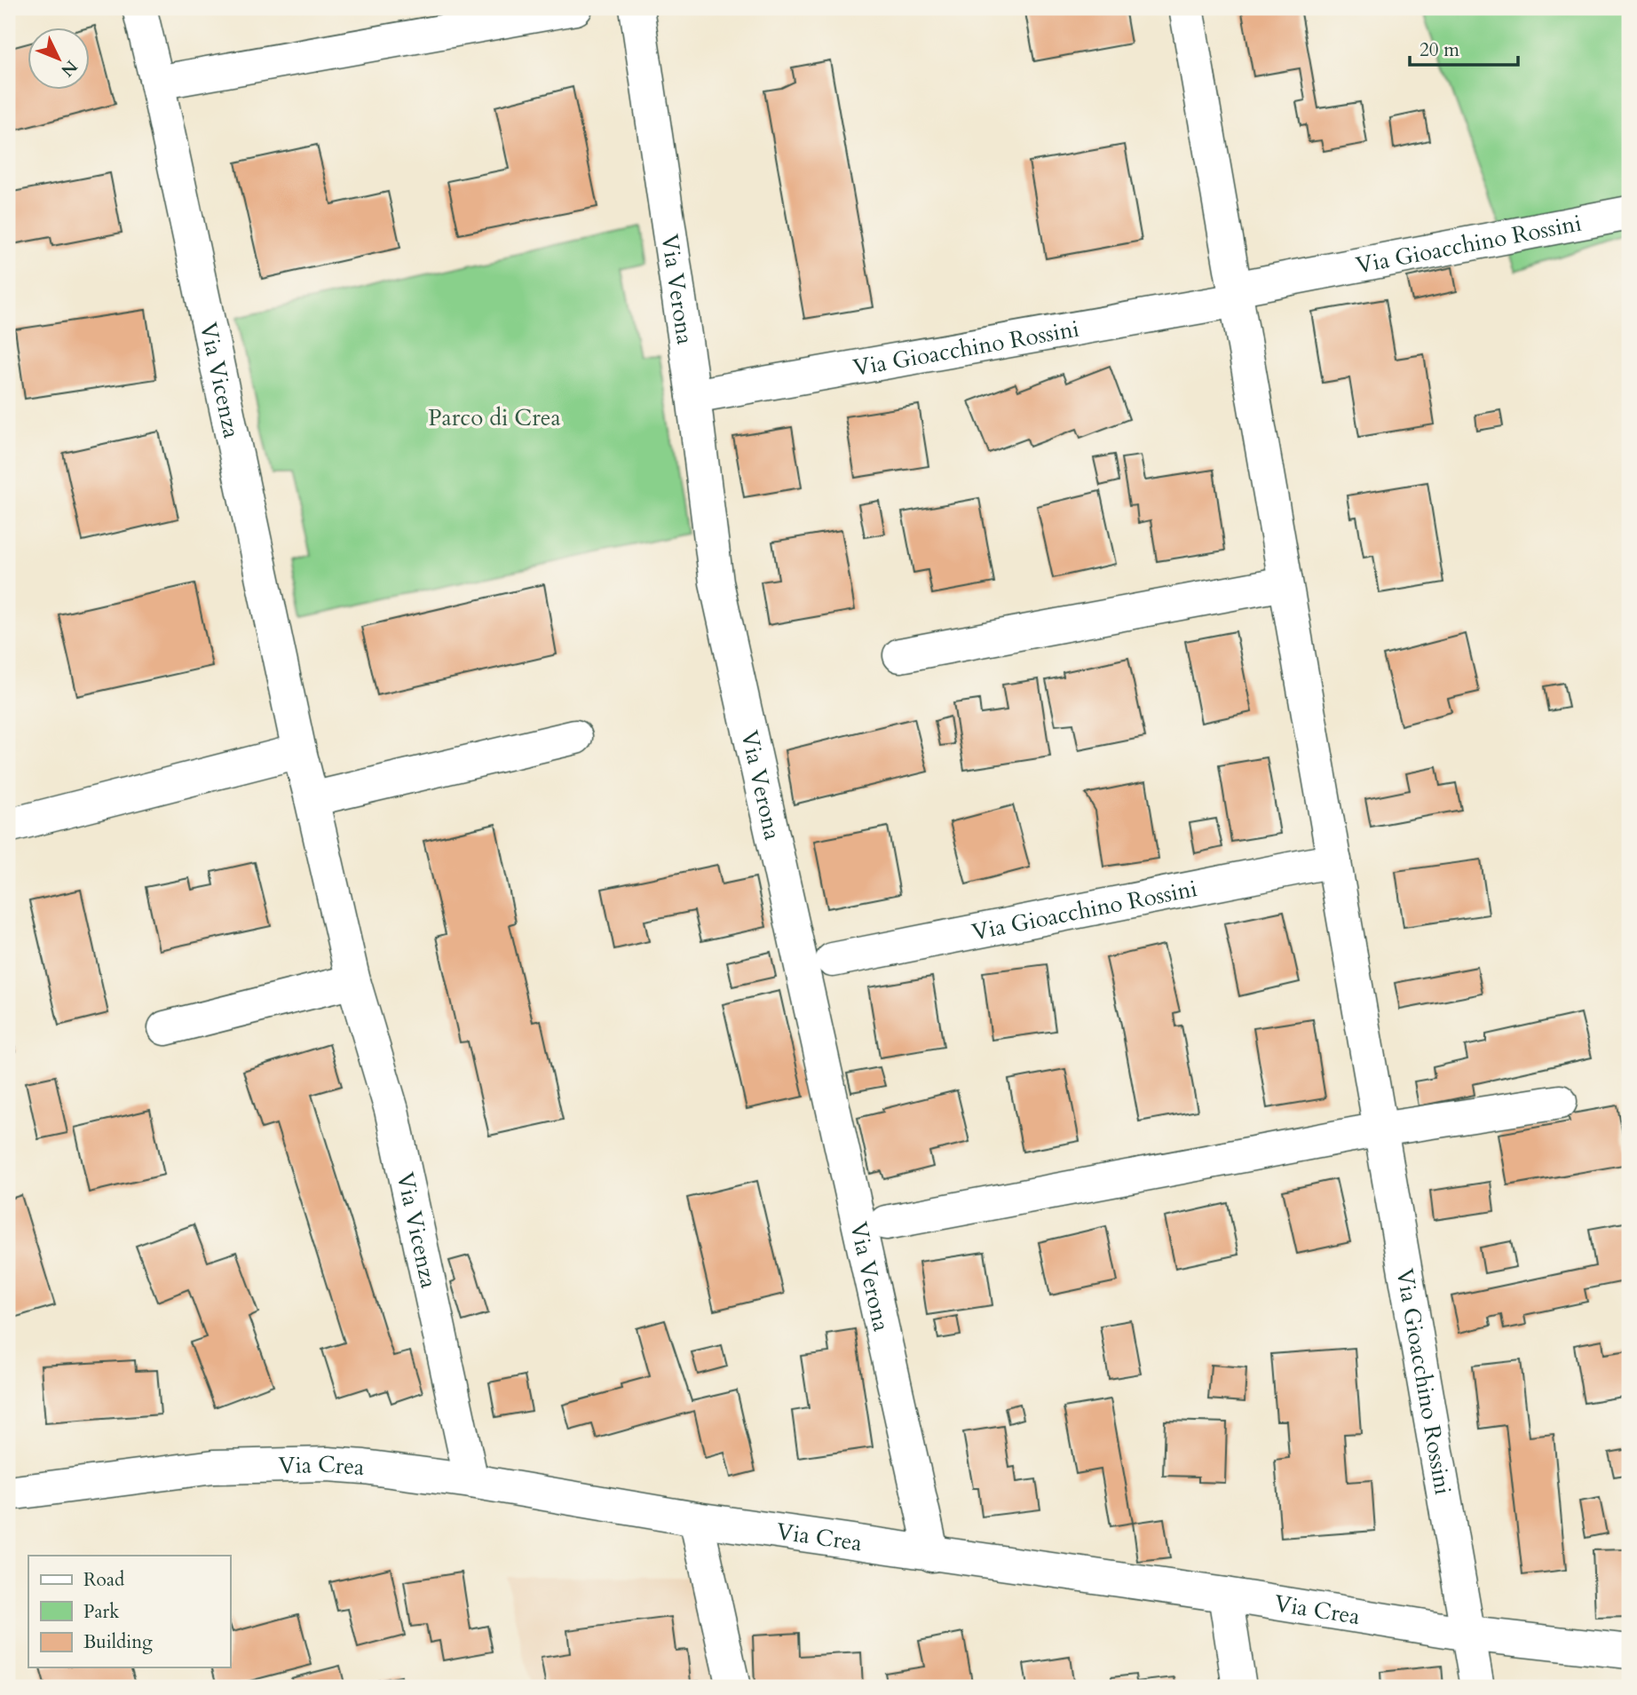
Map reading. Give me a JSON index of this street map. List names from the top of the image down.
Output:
{
  "streets": {
    "street": [
      "Via Gioacchino Rossini",
      "Via Verona",
      "Via Vicenza",
      "Via Crea"
    ]
  },
  "crossings": [
    ["Via Gioacchino Rossini", "Via Verona"],
    ["Via Gioacchino Rossini", "Via Crea"],
    ["Via Verona", "Via Crea"],
    ["Via Vicenza", "Via Crea"]
  ],
  "parks": ["Parco di Crea"],
  "legend": ["Road", "Park", "Building"],
  "scale_bar": "20 m",
  "north": "bottom right"
}
